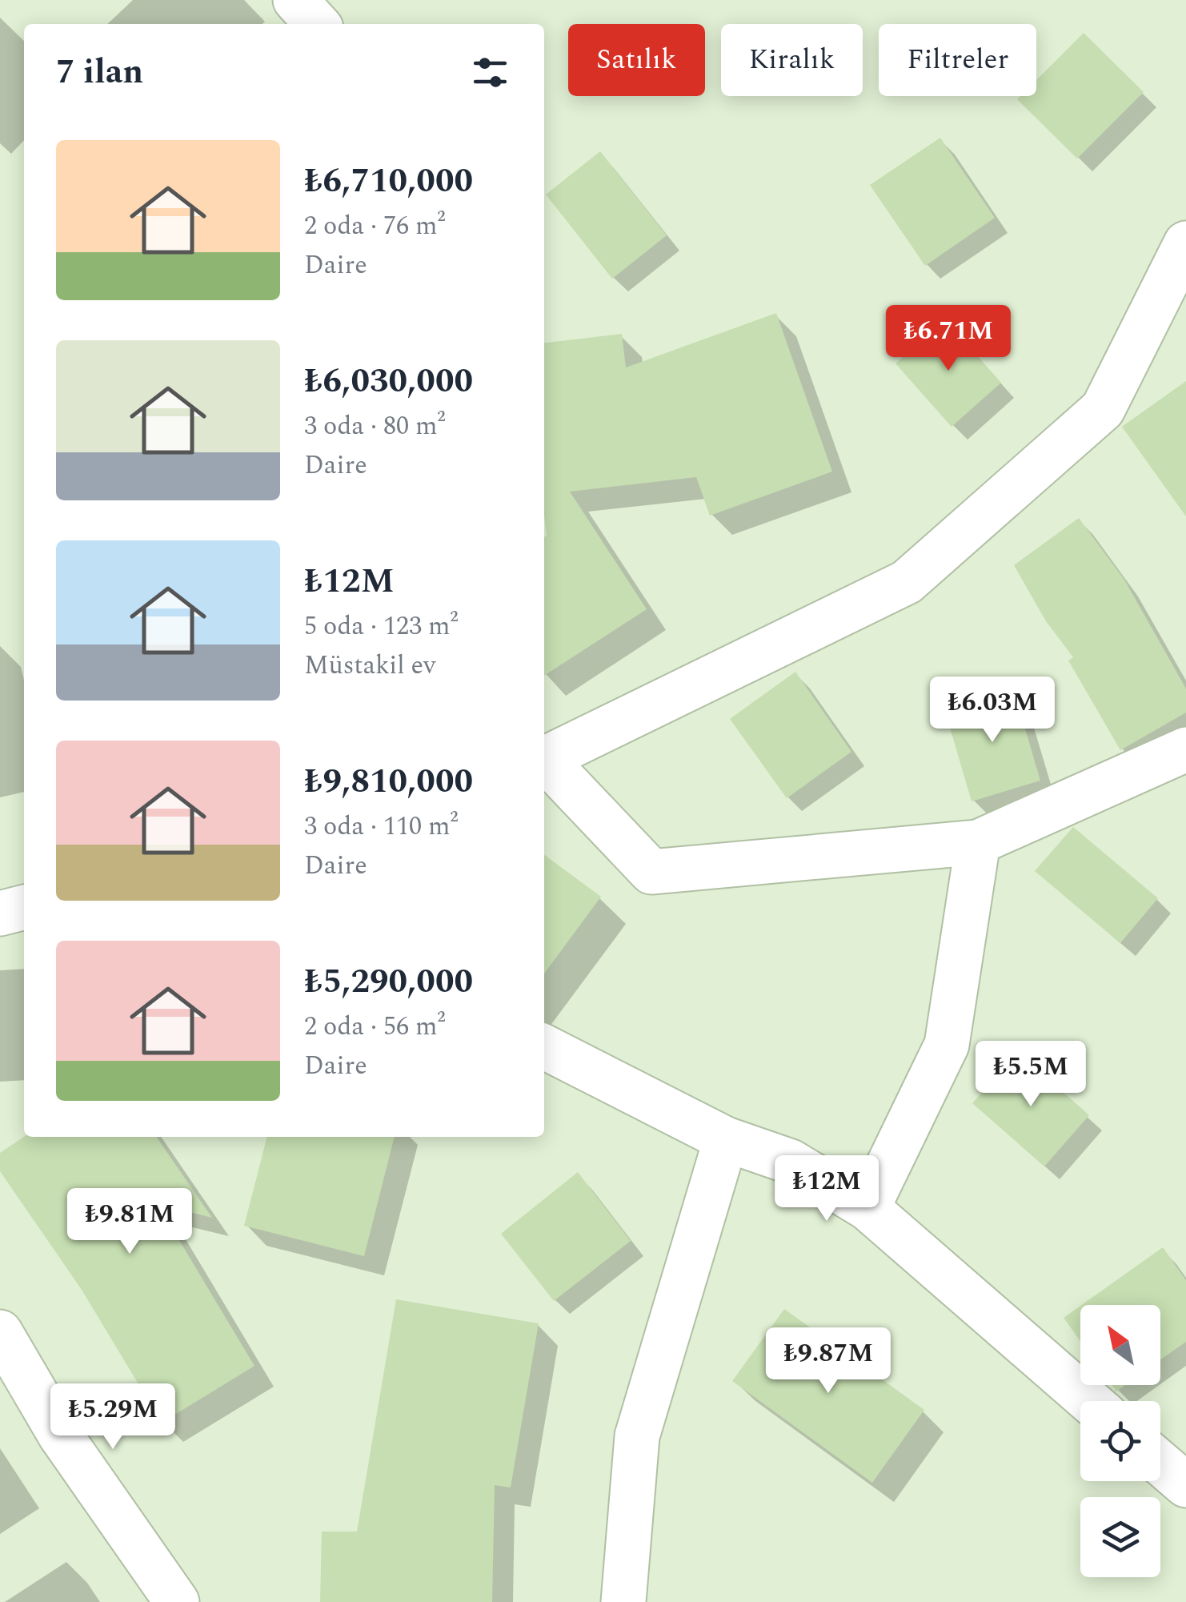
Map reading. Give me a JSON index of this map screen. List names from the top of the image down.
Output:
{
  "north": "top left",
  "page": {
    "chip": ["Satılık", "Kiralık", "Filtreler"],
    "heading": "7 ilan",
    "list": [
      {
        "name": "₺6,710,000",
        "note": "2 oda · 76 m² · Daire"
      },
      {
        "name": "₺6,030,000",
        "note": "3 oda · 80 m² · Daire"
      },
      {
        "name": "₺12M",
        "note": "5 oda · 123 m² · Müstakil ev"
      },
      {
        "name": "₺9,810,000",
        "note": "3 oda · 110 m² · Daire"
      },
      {
        "name": "₺5,290,000",
        "note": "2 oda · 56 m² · Daire"
      }
    ],
    "price": [
      "₺6.71M",
      "₺6.03M",
      "₺5.5M",
      "₺12M",
      "₺9.81M",
      "₺9.87M",
      "₺5.29M"
    ]
  }
}
